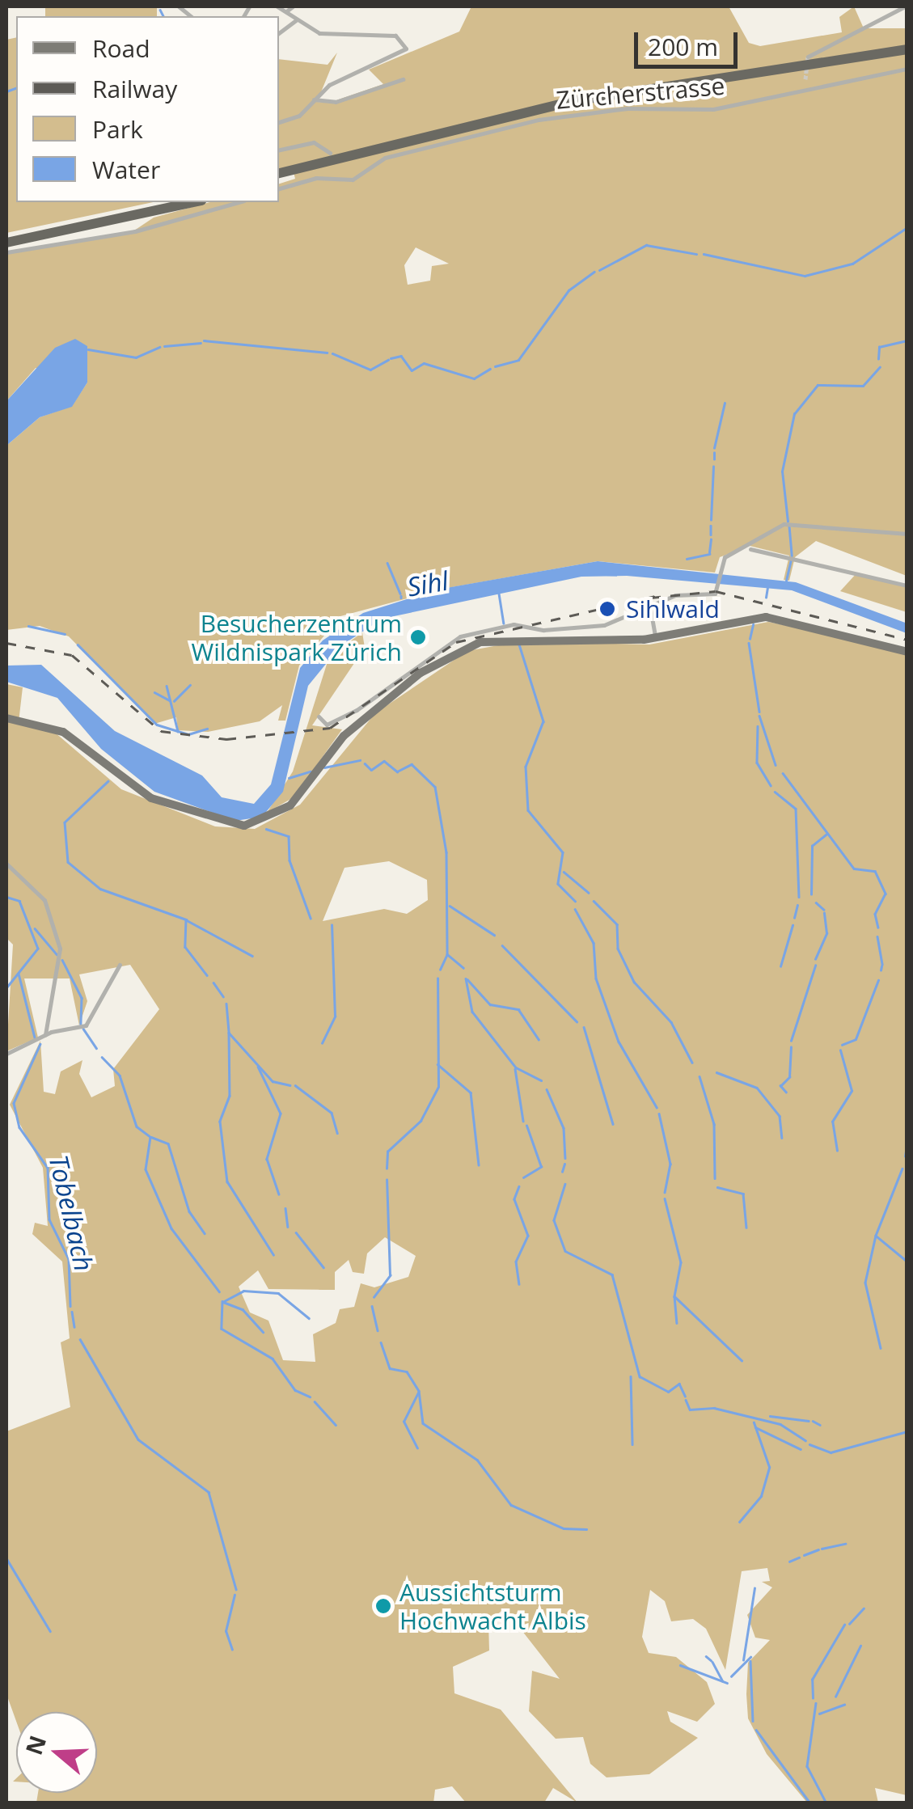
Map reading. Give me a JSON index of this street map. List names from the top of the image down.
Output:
{
  "streets": {
    "street": ["Zürcherstrasse"]
  },
  "water": ["Sihl", "Tobelbach"],
  "places": ["Sihlwald", "Besucherzentrum Wildnispark Zürich", "Aussichtsturm Hochwacht Albis"],
  "legend": [
    "Road",
    "Railway",
    "Park",
    "Water"
  ],
  "scale_bar": "200 m",
  "north": "left"
}
